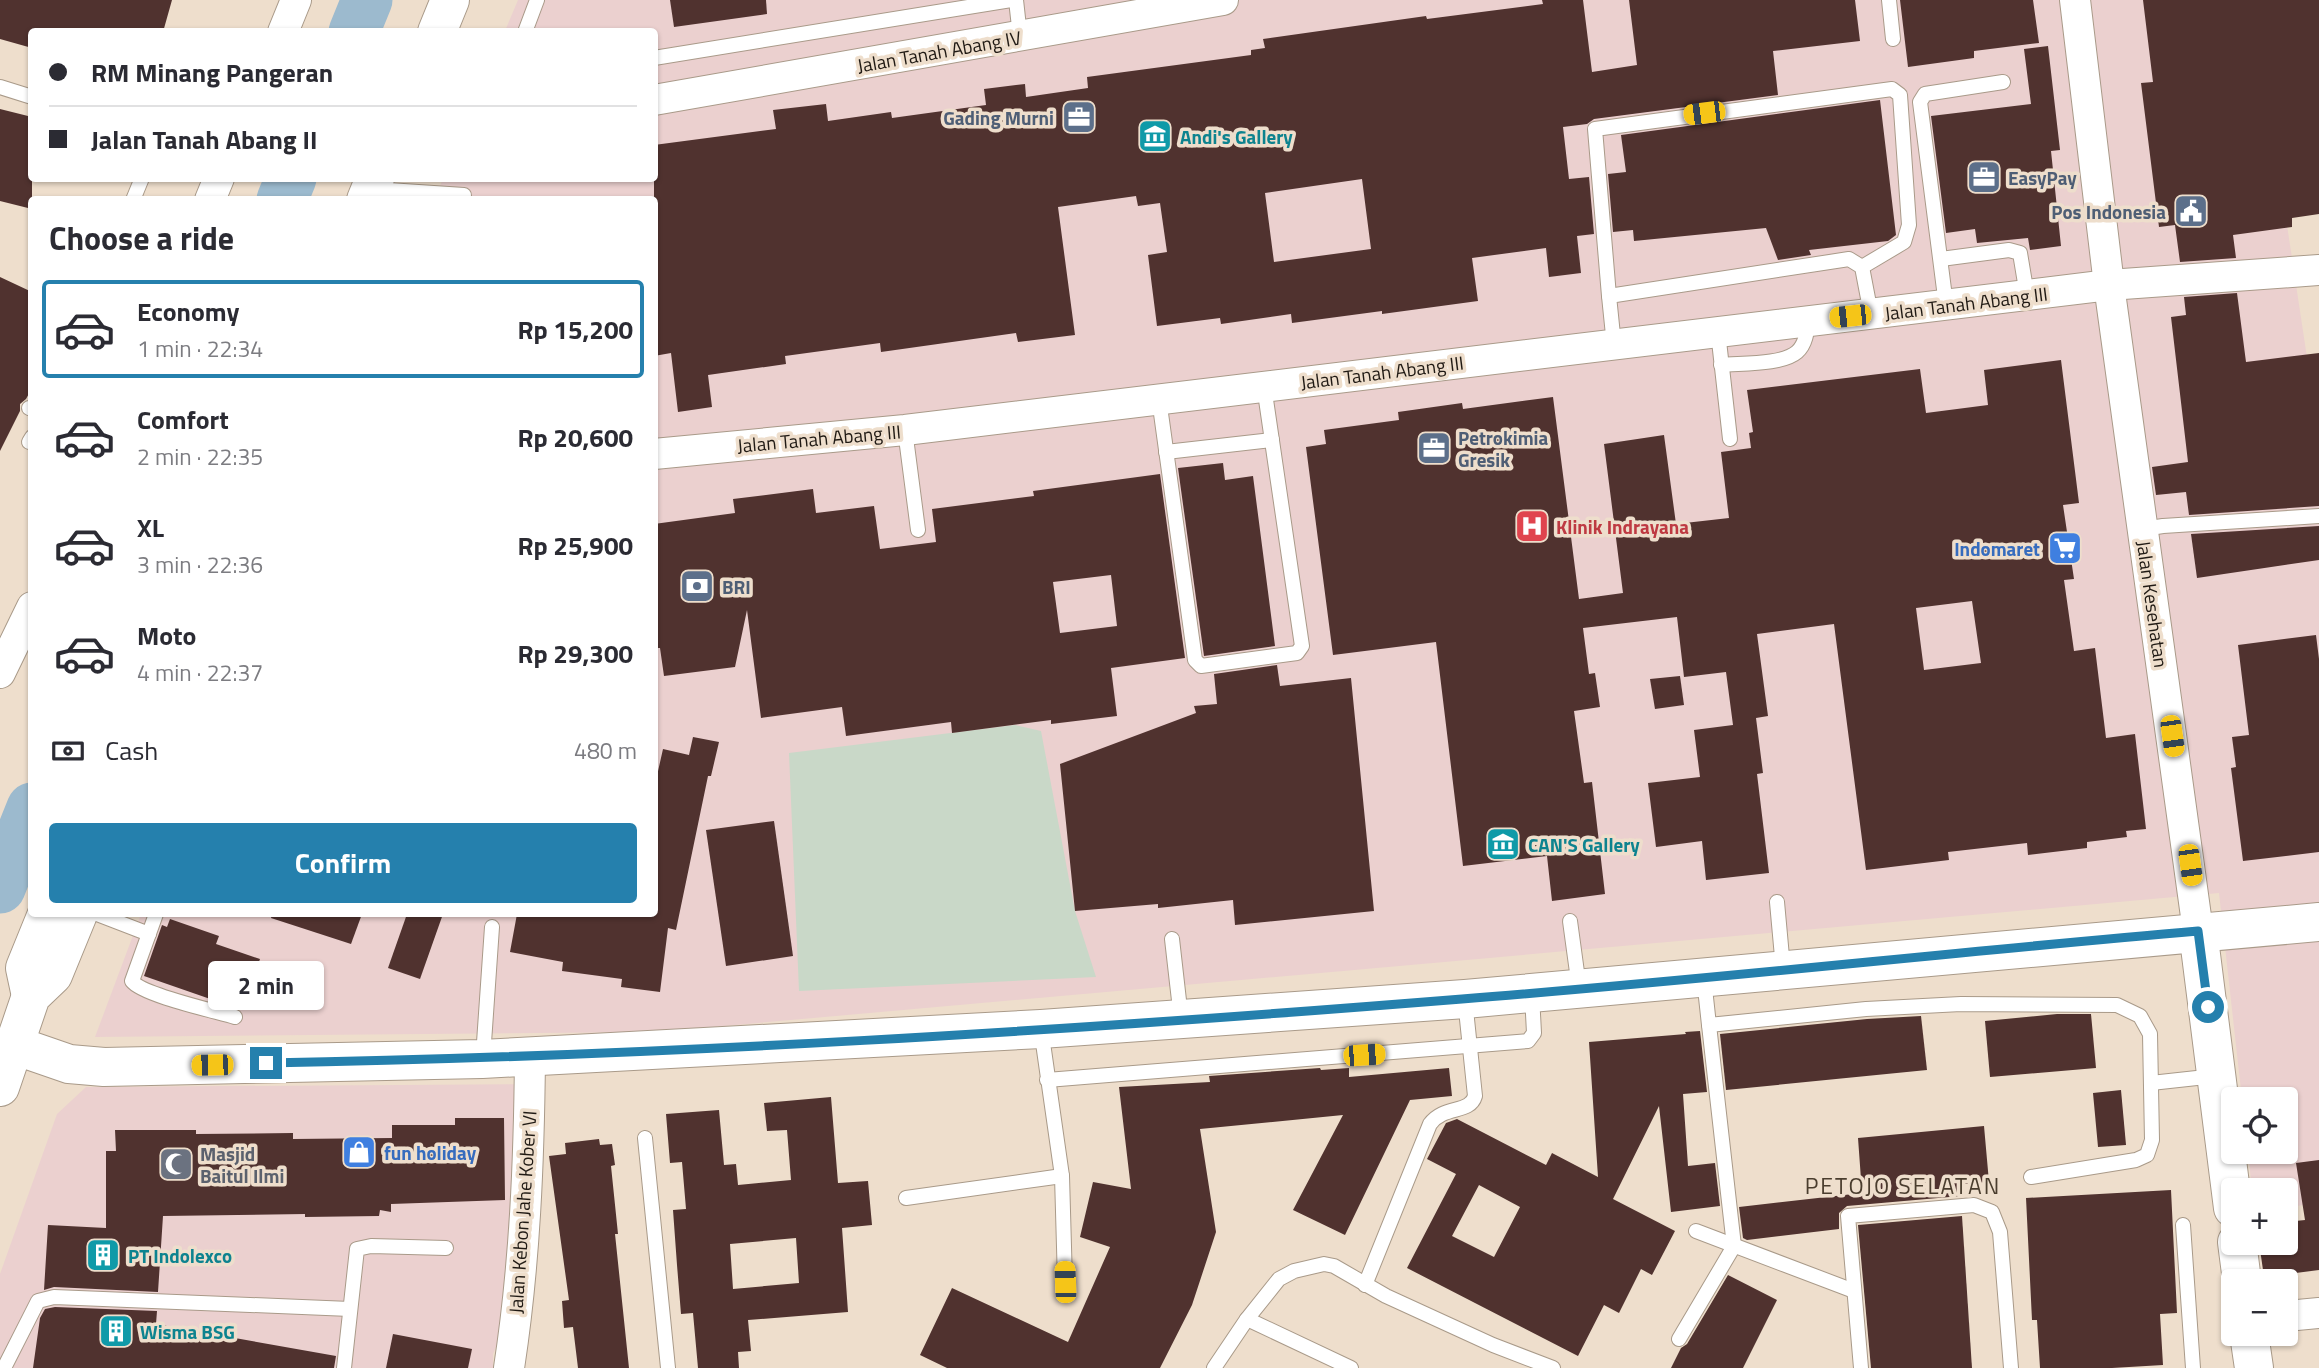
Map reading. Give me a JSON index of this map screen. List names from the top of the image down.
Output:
{
  "streets": {
    "street": [
      "Jalan Tanah Abang IV",
      "Jalan Tanah Abang III",
      "Jalan Kesehatan",
      "Jalan Kebon Jahe Kober VI"
    ]
  },
  "crossings": [
    ["Jalan Tanah Abang III", "Jalan Kesehatan"]
  ],
  "districts": ["PETOJO SELATAN"],
  "places": {
    "office": ["Gading Murni", "EasyPay", "Petrokimia Gresik"],
    "museum": ["Andi's Gallery", "CAN'S Gallery"],
    "public building": ["Pos Indonesia"],
    "hospital": ["Klinik Indrayana"],
    "supermarket": ["Indomaret"],
    "bank": ["BRI"],
    "shop": ["fun holiday"],
    "mosque": ["Masjid Baitul Ilmi"],
    "building": ["PT Indolexco", "Wisma BSG"]
  },
  "page": {
    "banner": ["RM Minang Pangeran", "Jalan Tanah Abang II"],
    "heading": "Choose a ride",
    "list": [
      {
        "name": "Economy",
        "note": "1 min · 22:34",
        "value": "Rp 15,200"
      },
      {
        "name": "Comfort",
        "note": "2 min · 22:35",
        "value": "Rp 20,600"
      },
      {
        "name": "XL",
        "note": "3 min · 22:36",
        "value": "Rp 25,900"
      },
      {
        "name": "Moto",
        "note": "4 min · 22:37",
        "value": "Rp 29,300"
      }
    ],
    "pay": ["Cash", "480 m"],
    "buttons": "Confirm",
    "bubble": "2 min",
    "map_buttons": ["+", "−"]
  }
}
